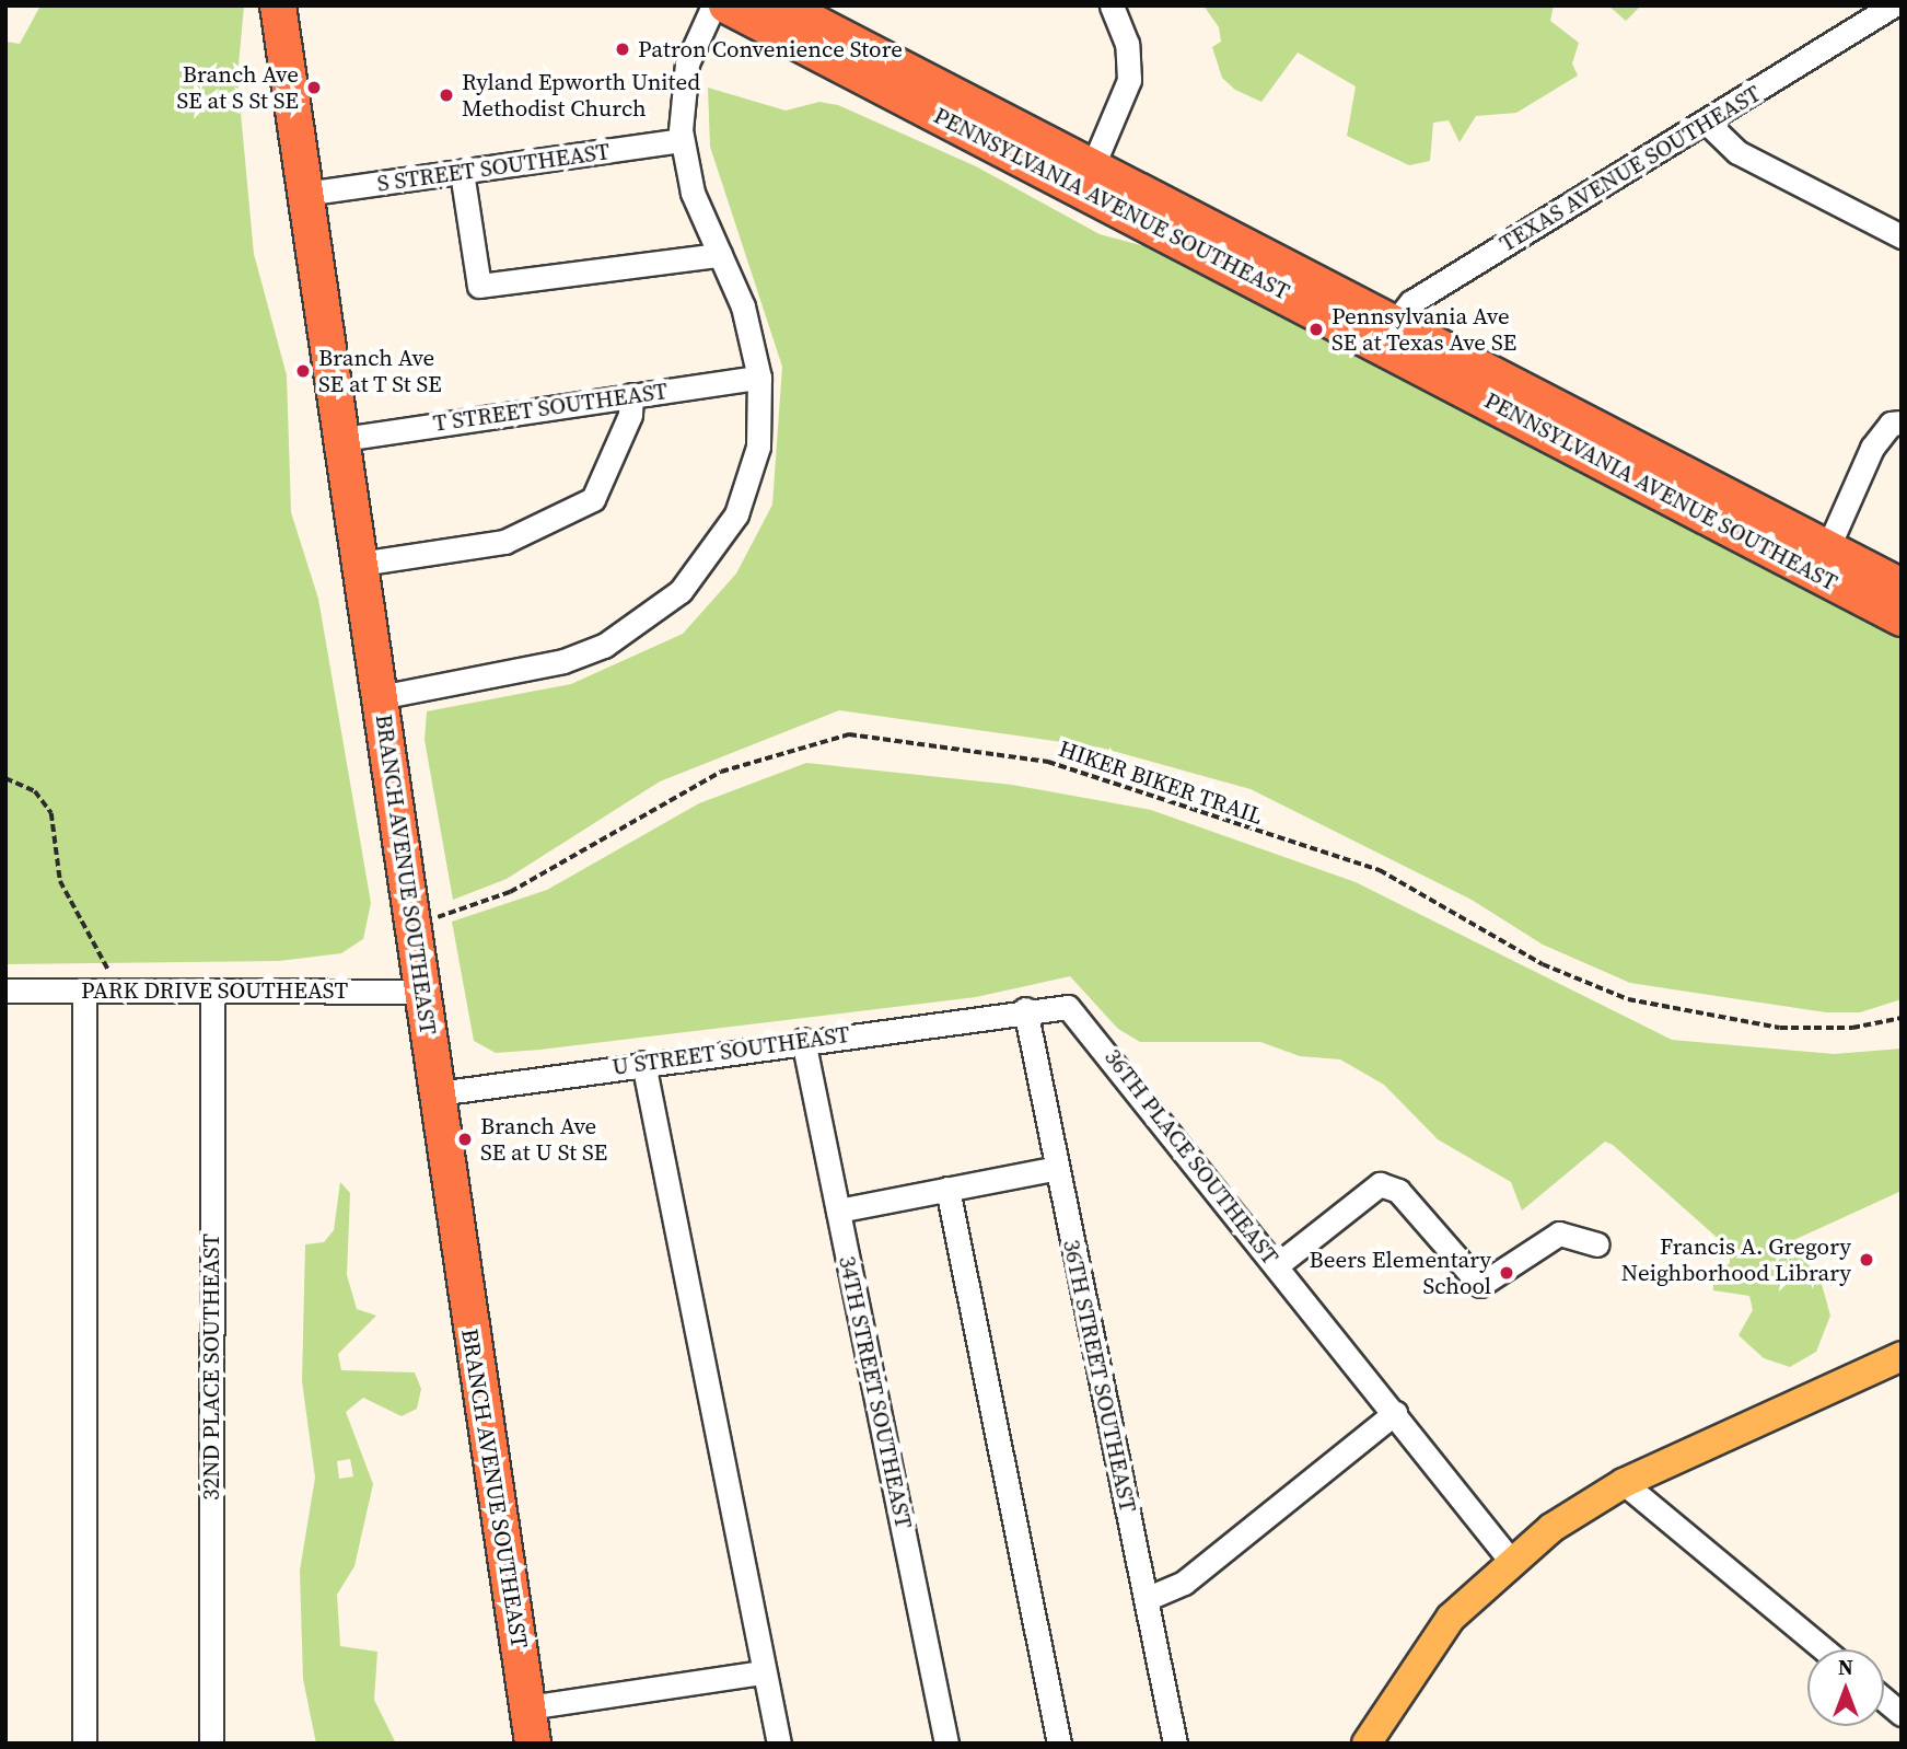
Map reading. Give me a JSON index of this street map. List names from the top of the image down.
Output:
{
  "streets": {
    "highway": ["PENNSYLVANIA AVENUE SOUTHEAST", "BRANCH AVENUE SOUTHEAST"],
    "street": [
      "S STREET SOUTHEAST",
      "TEXAS AVENUE SOUTHEAST",
      "T STREET SOUTHEAST",
      "PARK DRIVE SOUTHEAST",
      "U STREET SOUTHEAST",
      "36TH PLACE SOUTHEAST",
      "32ND PLACE SOUTHEAST",
      "36TH STREET SOUTHEAST",
      "34TH STREET SOUTHEAST"
    ],
    "path": ["HIKER BIKER TRAIL"]
  },
  "crossings": [
    ["S STREET SOUTHEAST", "BRANCH AVENUE SOUTHEAST"],
    ["TEXAS AVENUE SOUTHEAST", "PENNSYLVANIA AVENUE SOUTHEAST"],
    ["T STREET SOUTHEAST", "BRANCH AVENUE SOUTHEAST"],
    ["HIKER BIKER TRAIL", "BRANCH AVENUE SOUTHEAST"],
    ["BRANCH AVENUE SOUTHEAST", "PARK DRIVE SOUTHEAST"],
    ["BRANCH AVENUE SOUTHEAST", "U STREET SOUTHEAST"],
    ["PARK DRIVE SOUTHEAST", "32ND PLACE SOUTHEAST"],
    ["U STREET SOUTHEAST", "36TH PLACE SOUTHEAST"],
    ["U STREET SOUTHEAST", "36TH STREET SOUTHEAST"],
    ["U STREET SOUTHEAST", "34TH STREET SOUTHEAST"],
    ["36TH PLACE SOUTHEAST", "36TH STREET SOUTHEAST"]
  ],
  "places": [
    "Patron Convenience Store",
    "Branch Ave SE at S St SE",
    "Ryland Epworth United Methodist Church",
    "Pennsylvania Ave SE at Texas Ave SE",
    "Branch Ave SE at T St SE",
    "Branch Ave SE at U St SE",
    "Francis A. Gregory Neighborhood Library",
    "Beers Elementary School"
  ],
  "north": "top"
}
